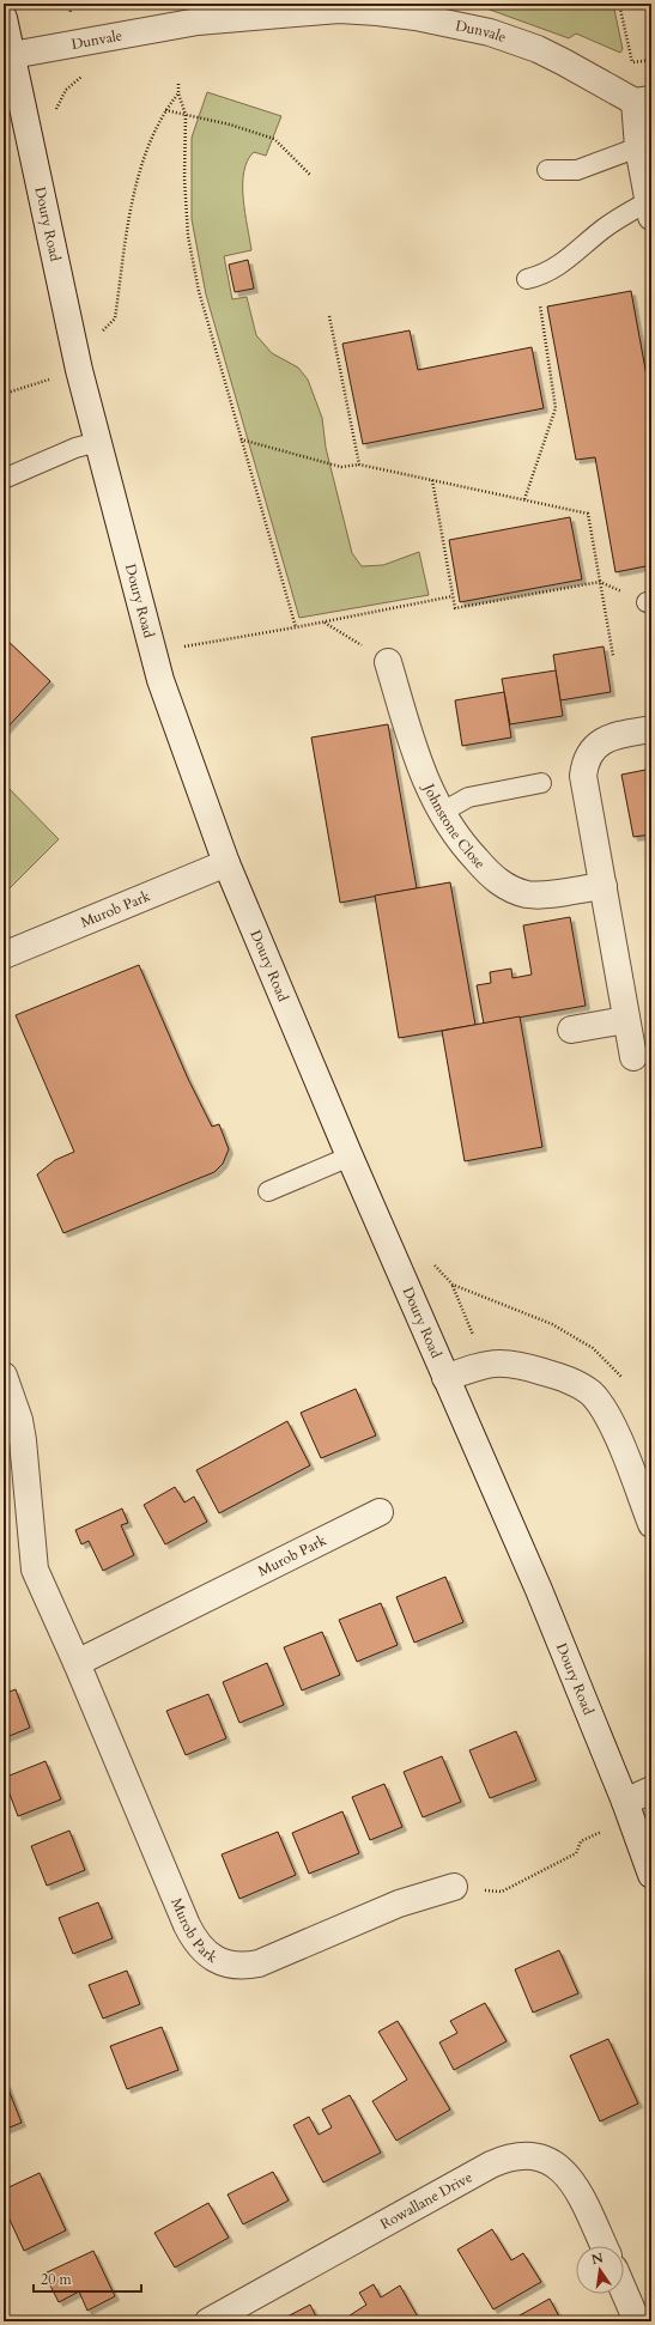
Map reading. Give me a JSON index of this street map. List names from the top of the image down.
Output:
{
  "streets": {
    "street": [
      "Dunvale",
      "Doury Road",
      "Johnstone Close",
      "Murob Park",
      "Rowallane Drive"
    ]
  },
  "crossings": [
    ["Dunvale", "Doury Road"],
    ["Doury Road", "Murob Park"]
  ],
  "scale_bar": "20 m",
  "north": "top"
}
